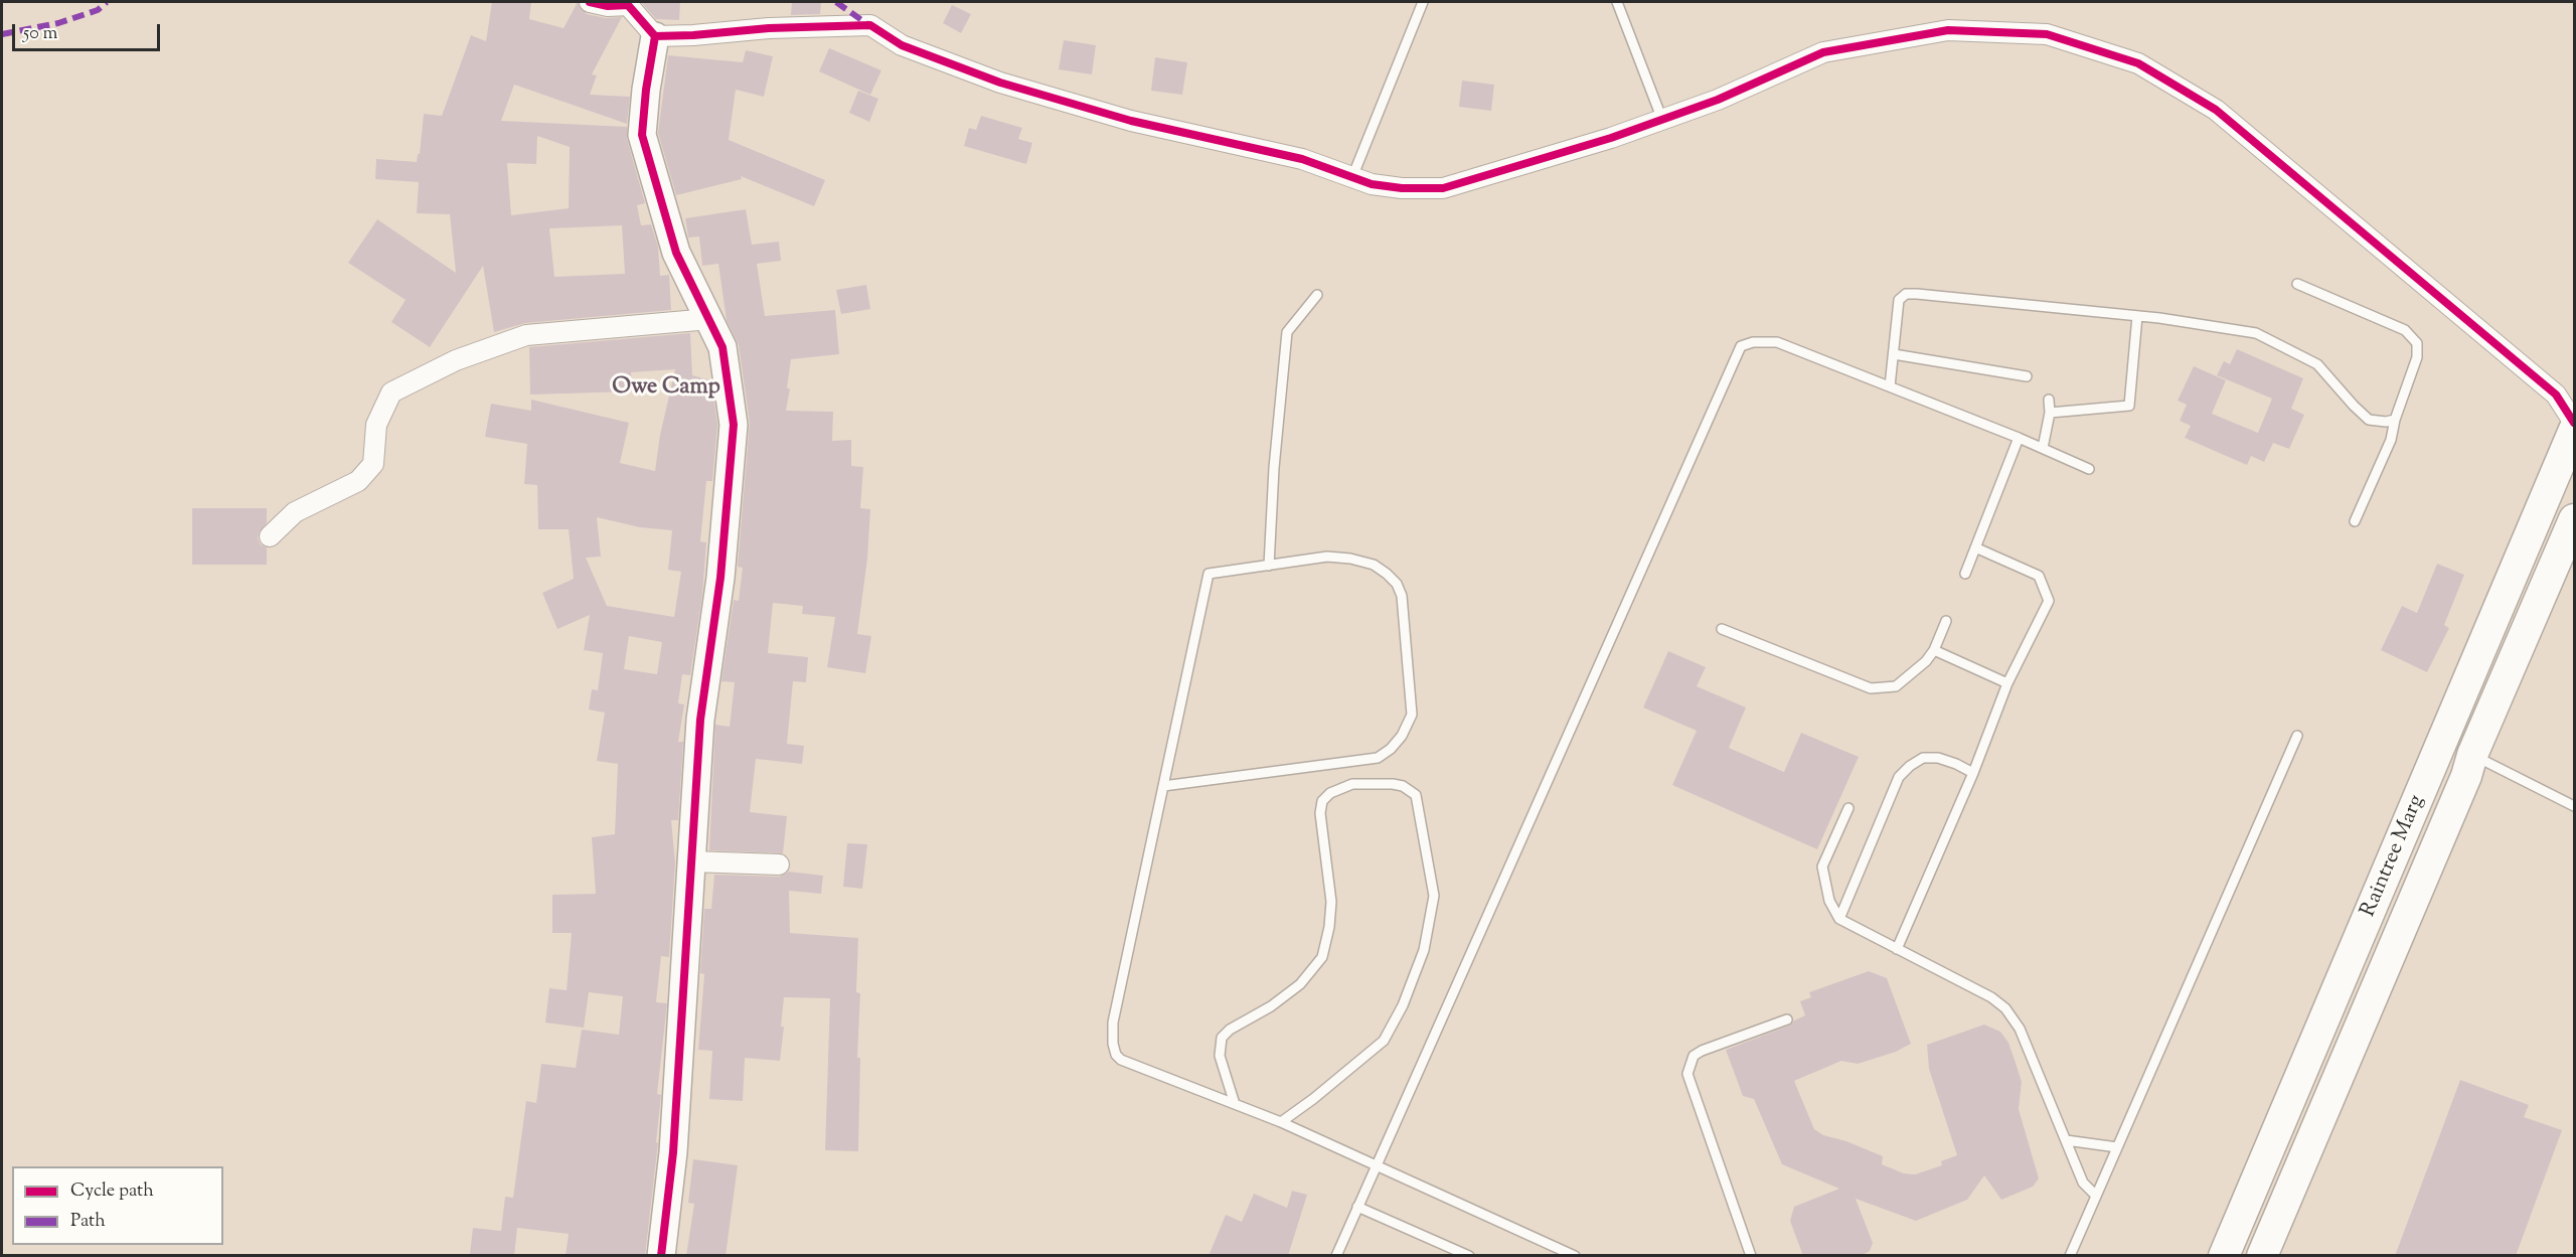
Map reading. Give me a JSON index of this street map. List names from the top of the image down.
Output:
{
  "streets": {
    "main road": ["Raintree Marg"]
  },
  "districts": ["Owe Camp"],
  "legend": ["Cycle path", "Path"],
  "scale_bar": "50 m"
}
